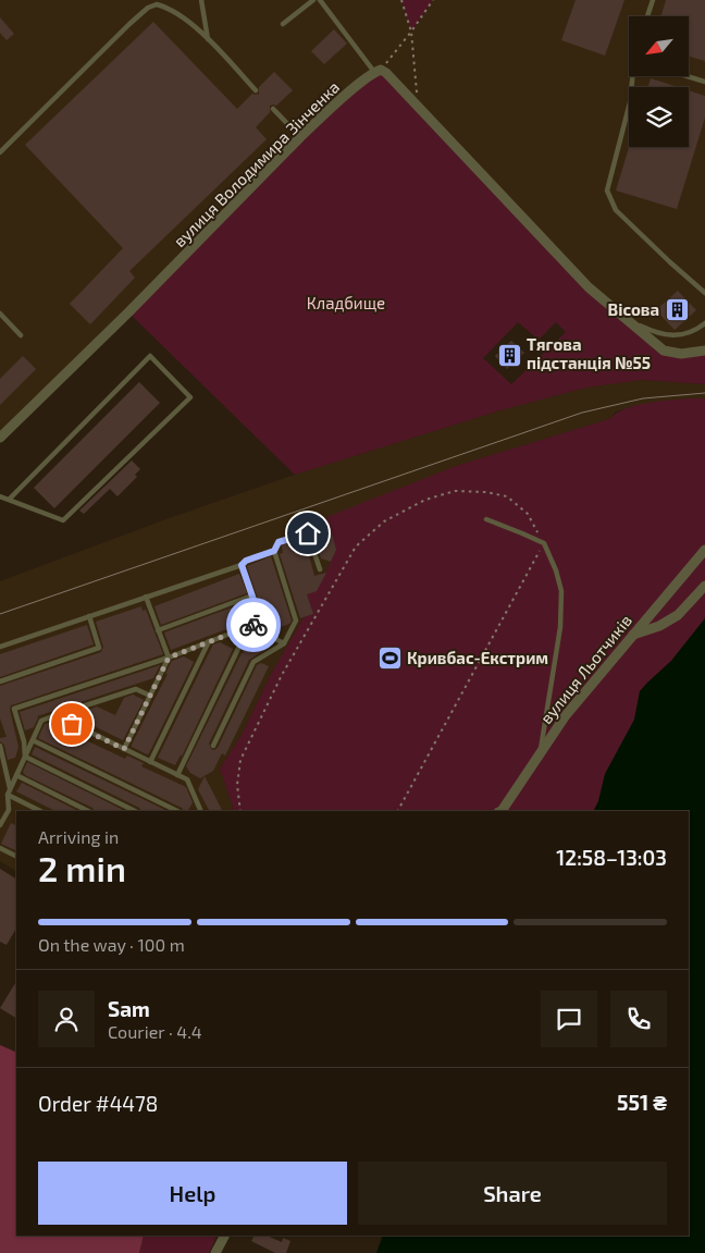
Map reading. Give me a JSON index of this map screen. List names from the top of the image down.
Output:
{
  "streets": {
    "street": ["вулиця Володимира Зінченка", "вулиця Льотчиків"]
  },
  "parks": ["Кладбище"],
  "places": {
    "building": ["Вісова", "Тягова підстанція №55"],
    "sports": ["Кривбас-Екстрим"]
  },
  "north": "bottom left",
  "page": {
    "heading": ["2 min", "Arriving in", "12:58–13:03"],
    "panel": [
      "Sam",
      "Courier · 4.4",
      "Order #4478",
      "551 ₴"
    ],
    "bar": "On the way · 100 m",
    "buttons": ["Help", "Share"]
  }
}
